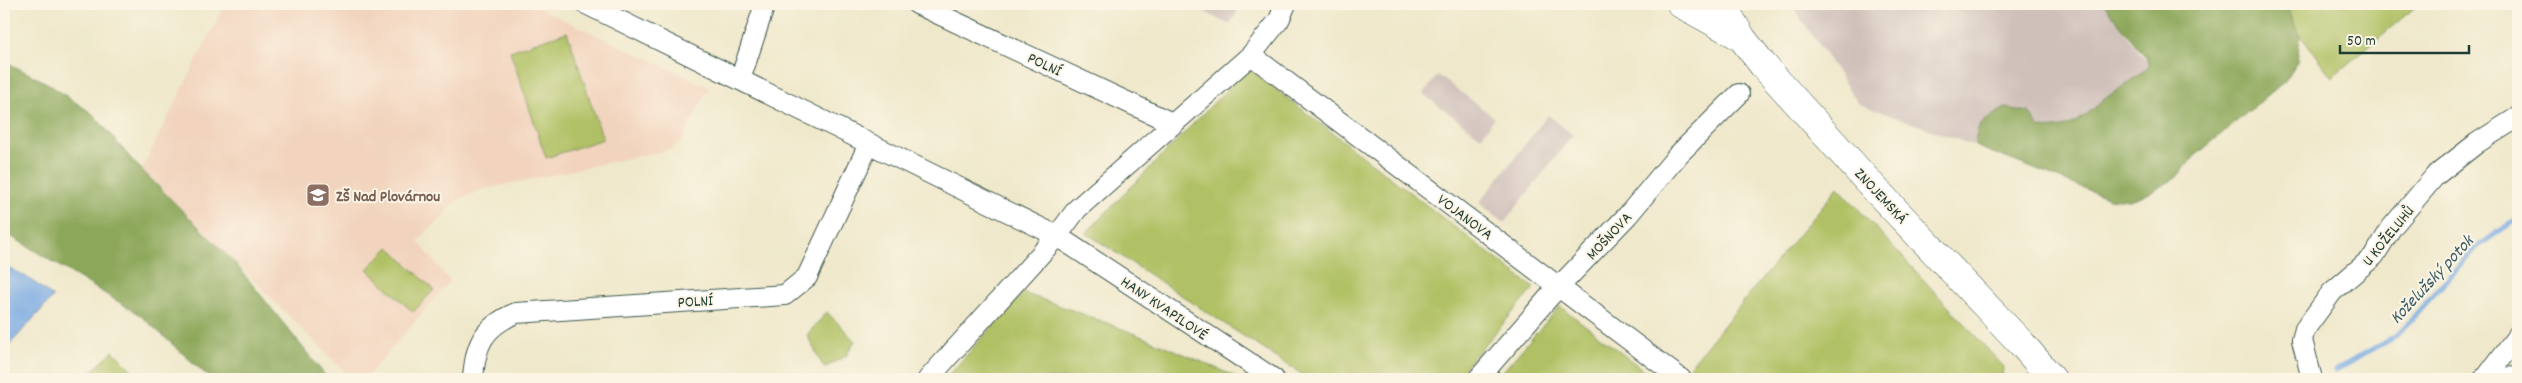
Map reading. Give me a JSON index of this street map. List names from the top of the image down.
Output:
{
  "streets": {
    "main road": ["ZNOJEMSKÁ"],
    "street": [
      "POLNÍ",
      "VOJANOVA",
      "MOŠNOVA",
      "U KOŽELUHŮ",
      "HANY KVAPILOVÉ"
    ]
  },
  "crossings": [
    ["VOJANOVA", "MOŠNOVA"]
  ],
  "water": ["Koželužský potok"],
  "places": {
    "school or university": ["ZŠ Nad Plovárnou"]
  },
  "scale_bar": "50 m"
}
